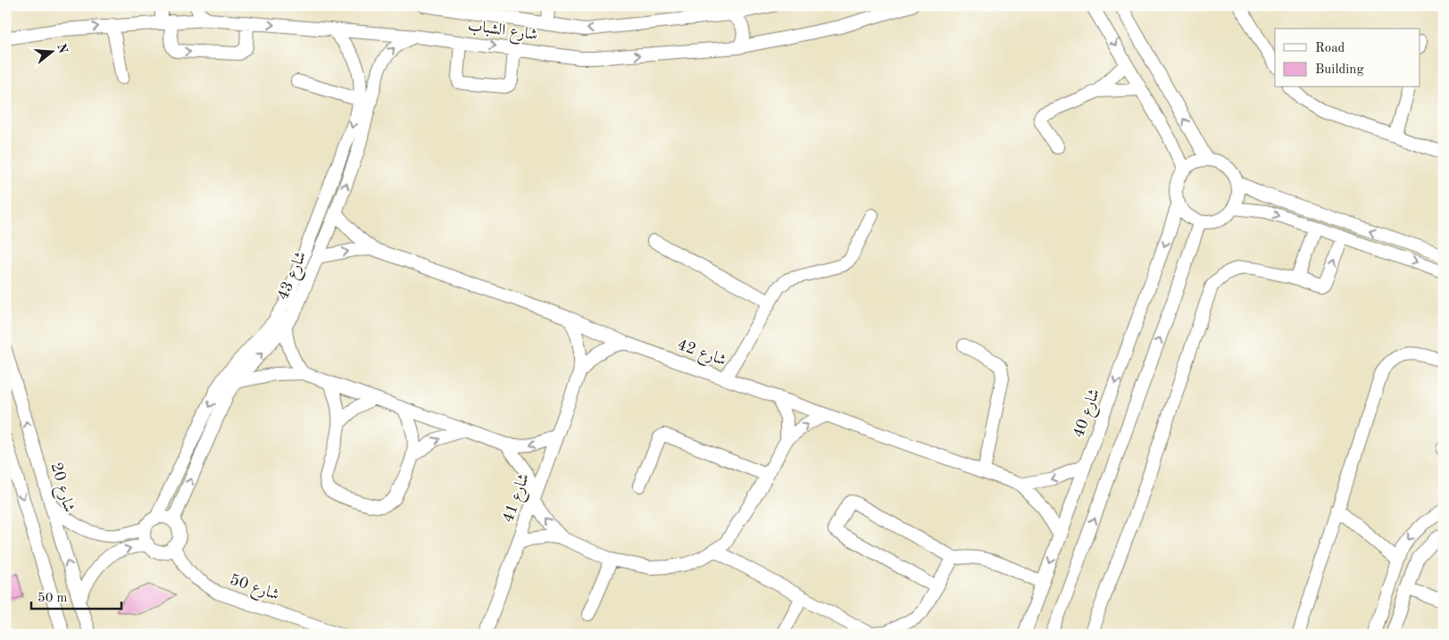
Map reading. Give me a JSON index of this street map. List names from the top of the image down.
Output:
{
  "streets": {
    "street": [
      "شارع الشباب",
      "شارع 43",
      "شارع 42",
      "شارع 40",
      "شارع 20",
      "شارع 41",
      "شارع 50"
    ]
  },
  "crossings": [
    ["شارع الشباب", "شارع 43"],
    ["شارع 43", "شارع 42"],
    ["شارع 43", "شارع 50"],
    ["شارع 42", "شارع 40"],
    ["شارع 42", "شارع 41"]
  ],
  "legend": ["Road", "Building"],
  "scale_bar": "50 m",
  "north": "right"
}
